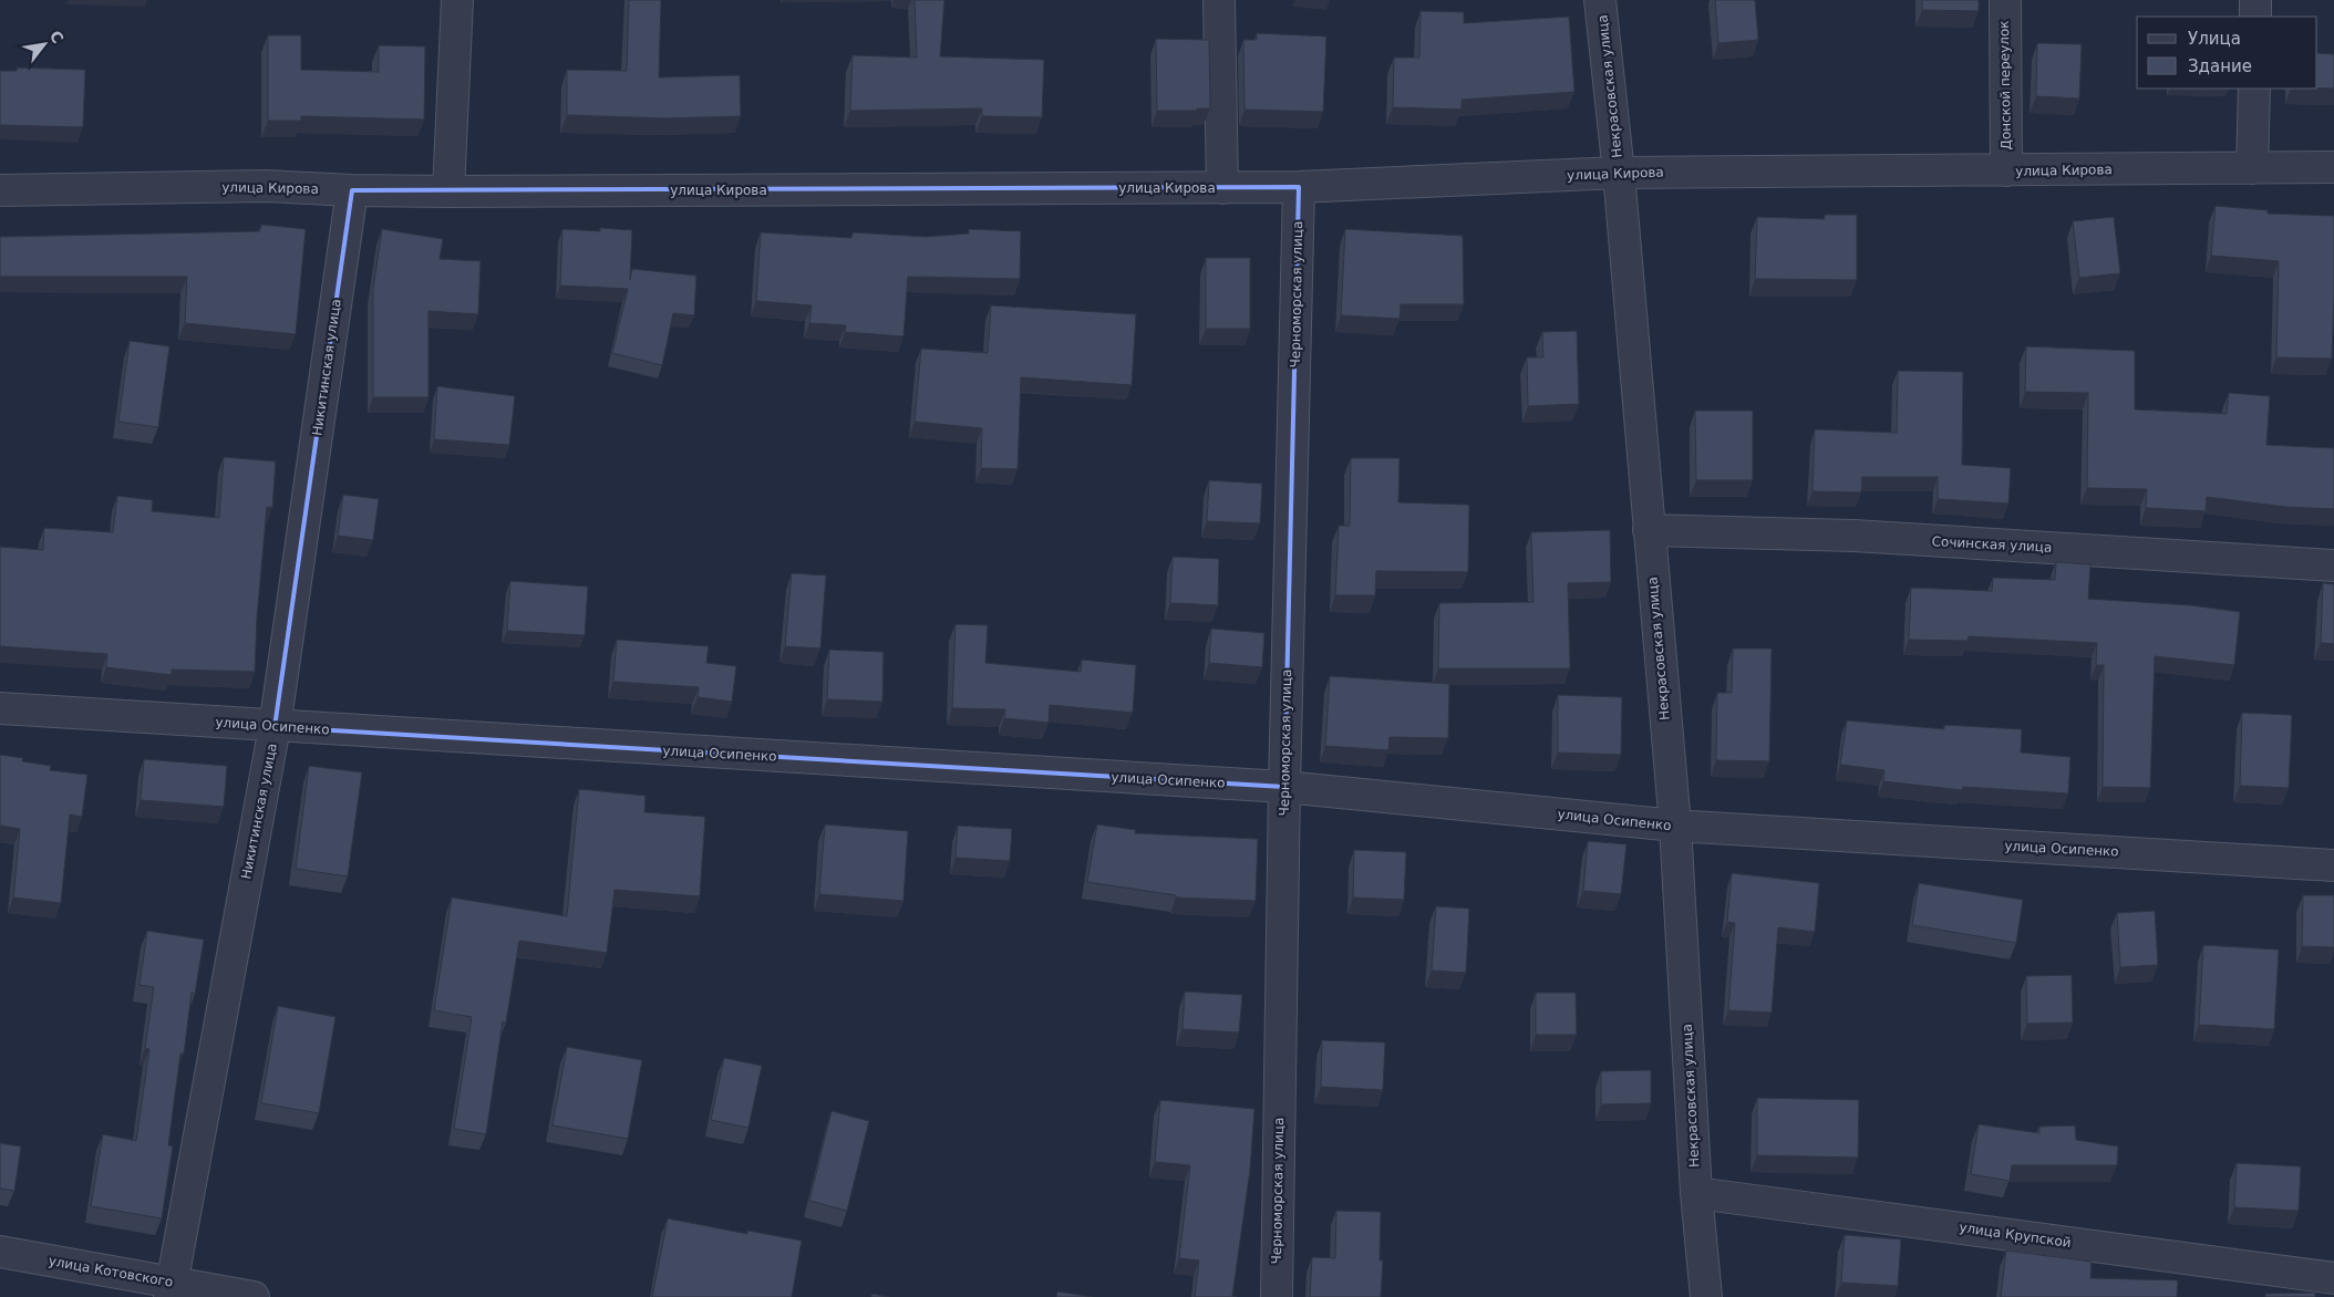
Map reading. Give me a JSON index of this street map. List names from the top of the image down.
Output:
{
  "streets": {
    "street": [
      "Донской переулок",
      "Некрасовская улица",
      "улица Кирова",
      "Черноморская улица",
      "Никитинская улица",
      "Сочинская улица",
      "улица Осипенко",
      "улица Крупской",
      "улица Котовского"
    ]
  },
  "crossings": [
    ["Донской переулок", "улица Кирова"],
    ["Некрасовская улица", "улица Кирова"],
    ["Некрасовская улица", "Сочинская улица"],
    ["Некрасовская улица", "улица Осипенко"],
    ["Некрасовская улица", "улица Крупской"],
    ["улица Кирова", "Черноморская улица"],
    ["улица Кирова", "Никитинская улица"],
    ["Черноморская улица", "улица Осипенко"],
    ["Никитинская улица", "улица Осипенко"],
    ["Никитинская улица", "улица Котовского"]
  ],
  "legend": ["Улица", "Здание"],
  "north": "top right"
}
